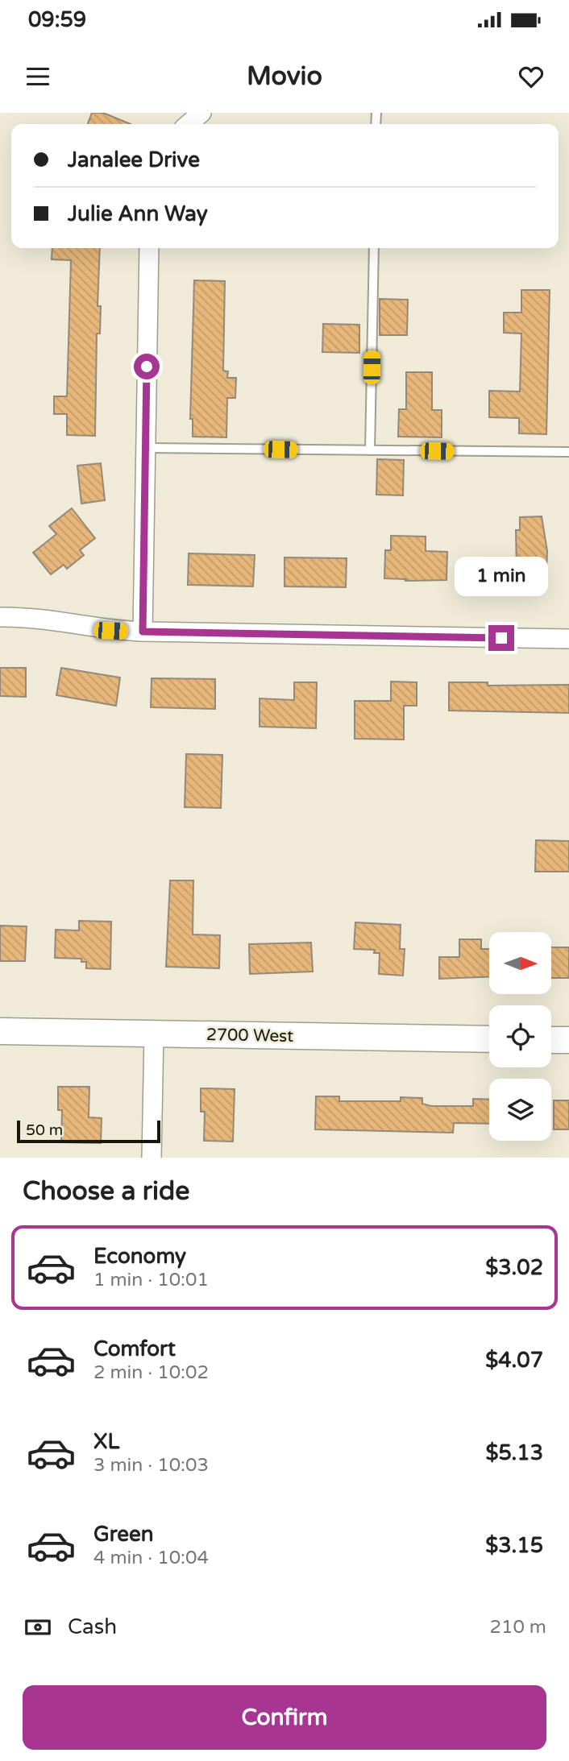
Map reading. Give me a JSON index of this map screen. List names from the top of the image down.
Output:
{
  "streets": {
    "main road": ["2700 West"]
  },
  "scale_bar": "50 m",
  "north": "right",
  "page": {
    "status": "09:59",
    "header": "Movio",
    "banner": ["Janalee Drive", "Julie Ann Way"],
    "bubble": "1 min",
    "scale": "50 m",
    "heading": "Choose a ride",
    "list": [
      {
        "name": "Economy",
        "note": "1 min · 10:01",
        "value": "$3.02"
      },
      {
        "name": "Comfort",
        "note": "2 min · 10:02",
        "value": "$4.07"
      },
      {
        "name": "XL",
        "note": "3 min · 10:03",
        "value": "$5.13"
      },
      {
        "name": "Green",
        "note": "4 min · 10:04",
        "value": "$3.15"
      }
    ],
    "pay": ["Cash", "210 m"],
    "buttons": "Confirm"
  }
}
